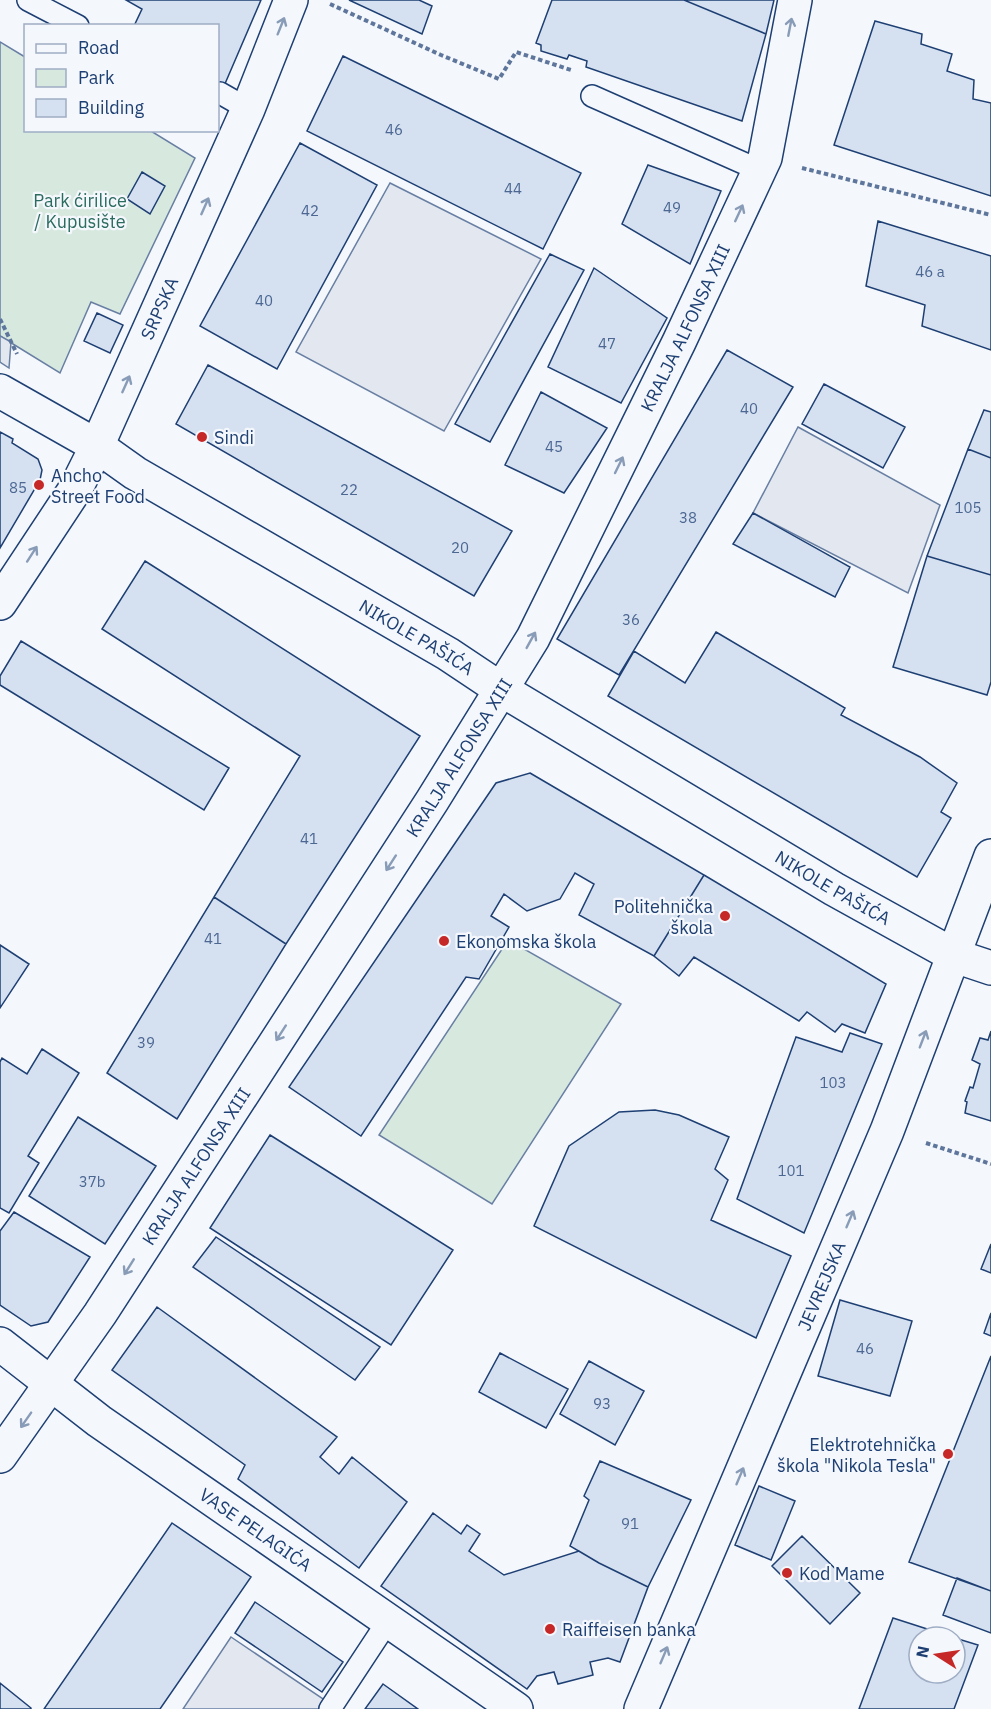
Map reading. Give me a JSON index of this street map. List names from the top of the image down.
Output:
{
  "streets": {
    "street": [
      "SRPSKA",
      "KRALJA ALFONSA XIII",
      "NIKOLE PAŠIĆA",
      "JEVREJSKA",
      "VASE PELAGIĆA"
    ]
  },
  "crossings": [
    ["SRPSKA", "NIKOLE PAŠIĆA"],
    ["KRALJA ALFONSA XIII", "NIKOLE PAŠIĆA"],
    ["KRALJA ALFONSA XIII", "VASE PELAGIĆA"],
    ["NIKOLE PAŠIĆA", "JEVREJSKA"]
  ],
  "one_way": ["SRPSKA", "JEVREJSKA"],
  "parks": ["Park ćirilice / Kupusište"],
  "places": [
    "Sindi",
    "Ancho Street Food",
    "Politehnička škola",
    "Ekonomska škola",
    "Elektrotehnička škola \"Nikola Tesla\"",
    "Kod Mame",
    "Raiffeisen banka"
  ],
  "house_numbers": [
    "46",
    "44",
    "49",
    "42",
    "46 a",
    "40",
    "47",
    "40",
    "45",
    "85",
    "22",
    "105",
    "38",
    "20",
    "36",
    "41",
    "41",
    "39",
    "103",
    "101",
    "37b",
    "46",
    "93",
    "91"
  ],
  "legend": ["Road", "Park", "Building"],
  "north": "left"
}
